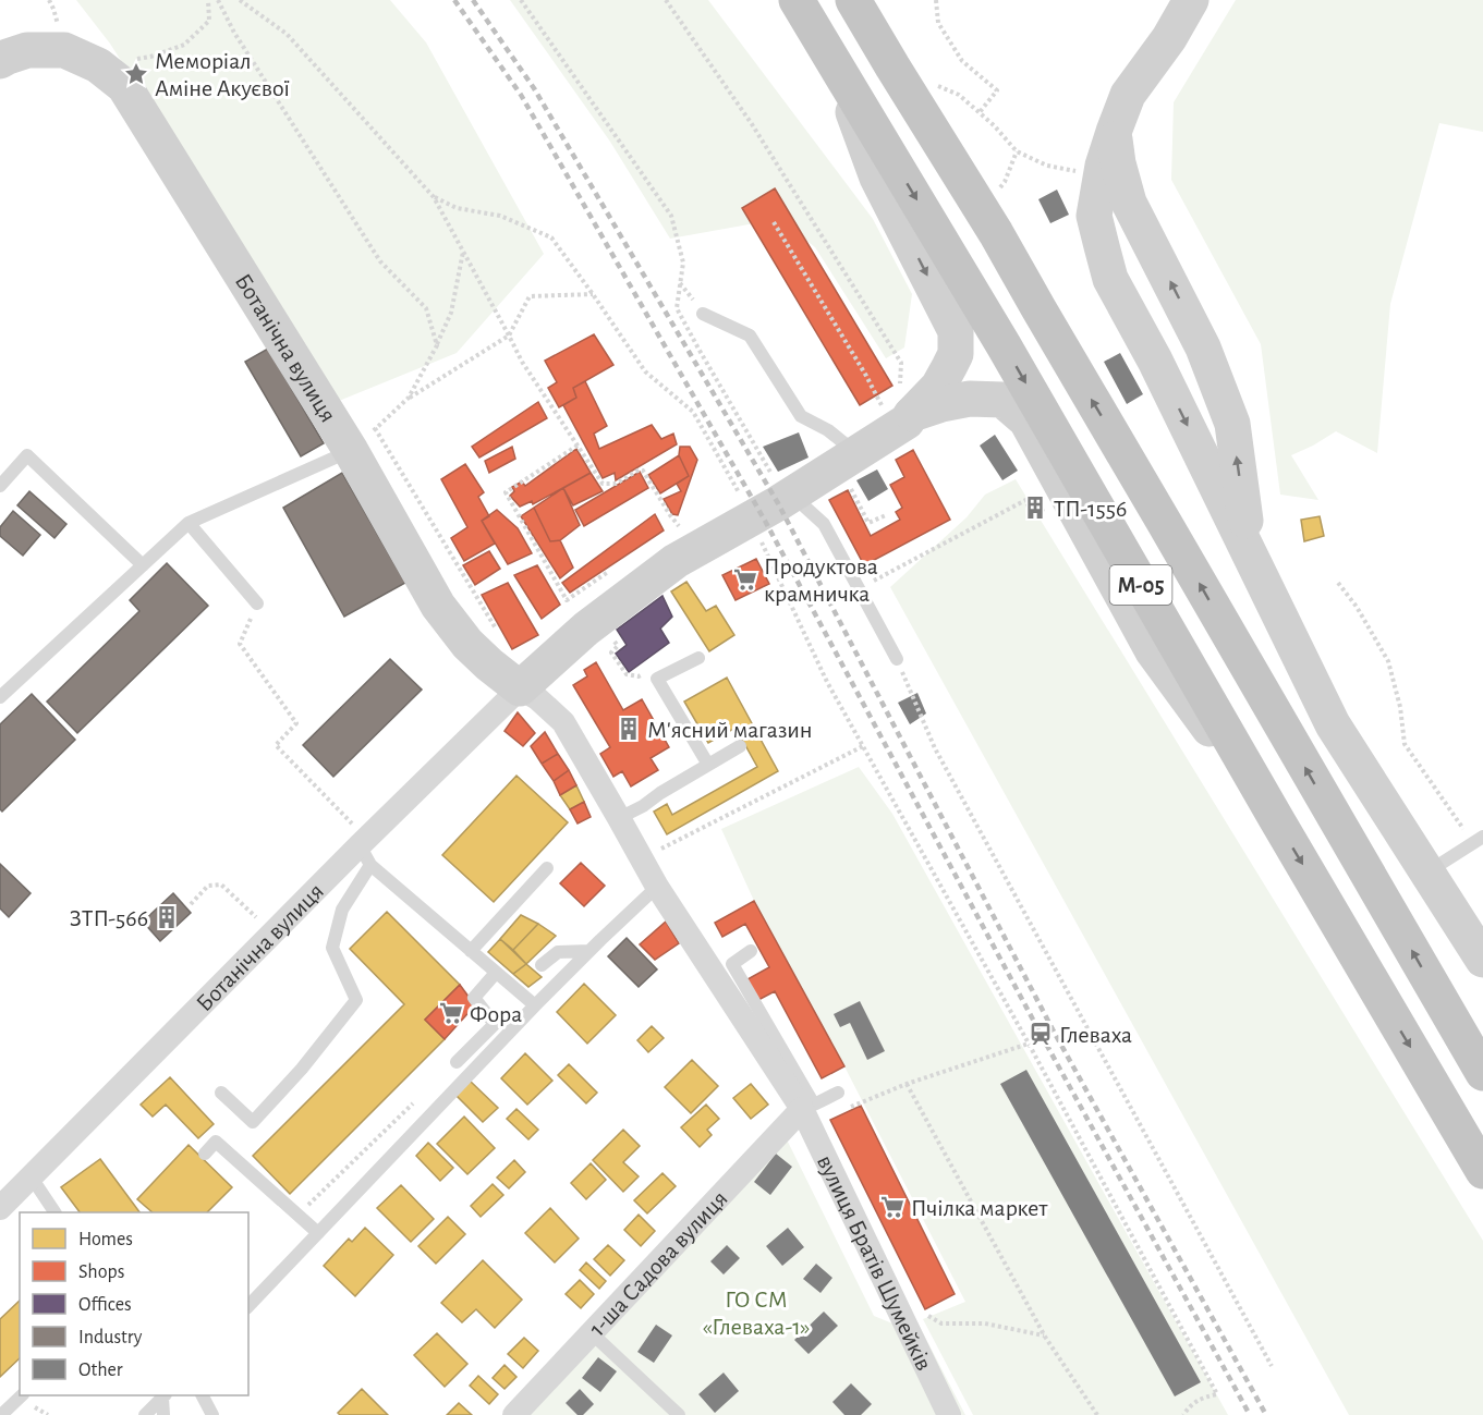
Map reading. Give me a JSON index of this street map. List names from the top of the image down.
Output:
{
  "streets": {
    "highway": ["М-05"],
    "street": ["Ботанічна вулиця", "1-ша Садова вулиця", "вулиця Братів Шумейків"]
  },
  "crossings": [
    ["Ботанічна вулиця", "1-ша Садова вулиця"],
    ["Ботанічна вулиця", "вулиця Братів Шумейків"],
    ["1-ша Садова вулиця", "вулиця Братів Шумейків"]
  ],
  "parks": ["ГО СМ «Глеваха-1»"],
  "places": {
    "place": ["Меморіал Аміне Акуєвої"],
    "building": ["ТП-1556", "М'ясний магазин", "ЗТП-566"],
    "supermarket": ["Продуктова крамничка", "Фора", "Пчілка маркет"],
    "station": ["Глеваха"]
  },
  "legend": [
    "Homes",
    "Shops",
    "Offices",
    "Industry",
    "Other"
  ]
}
